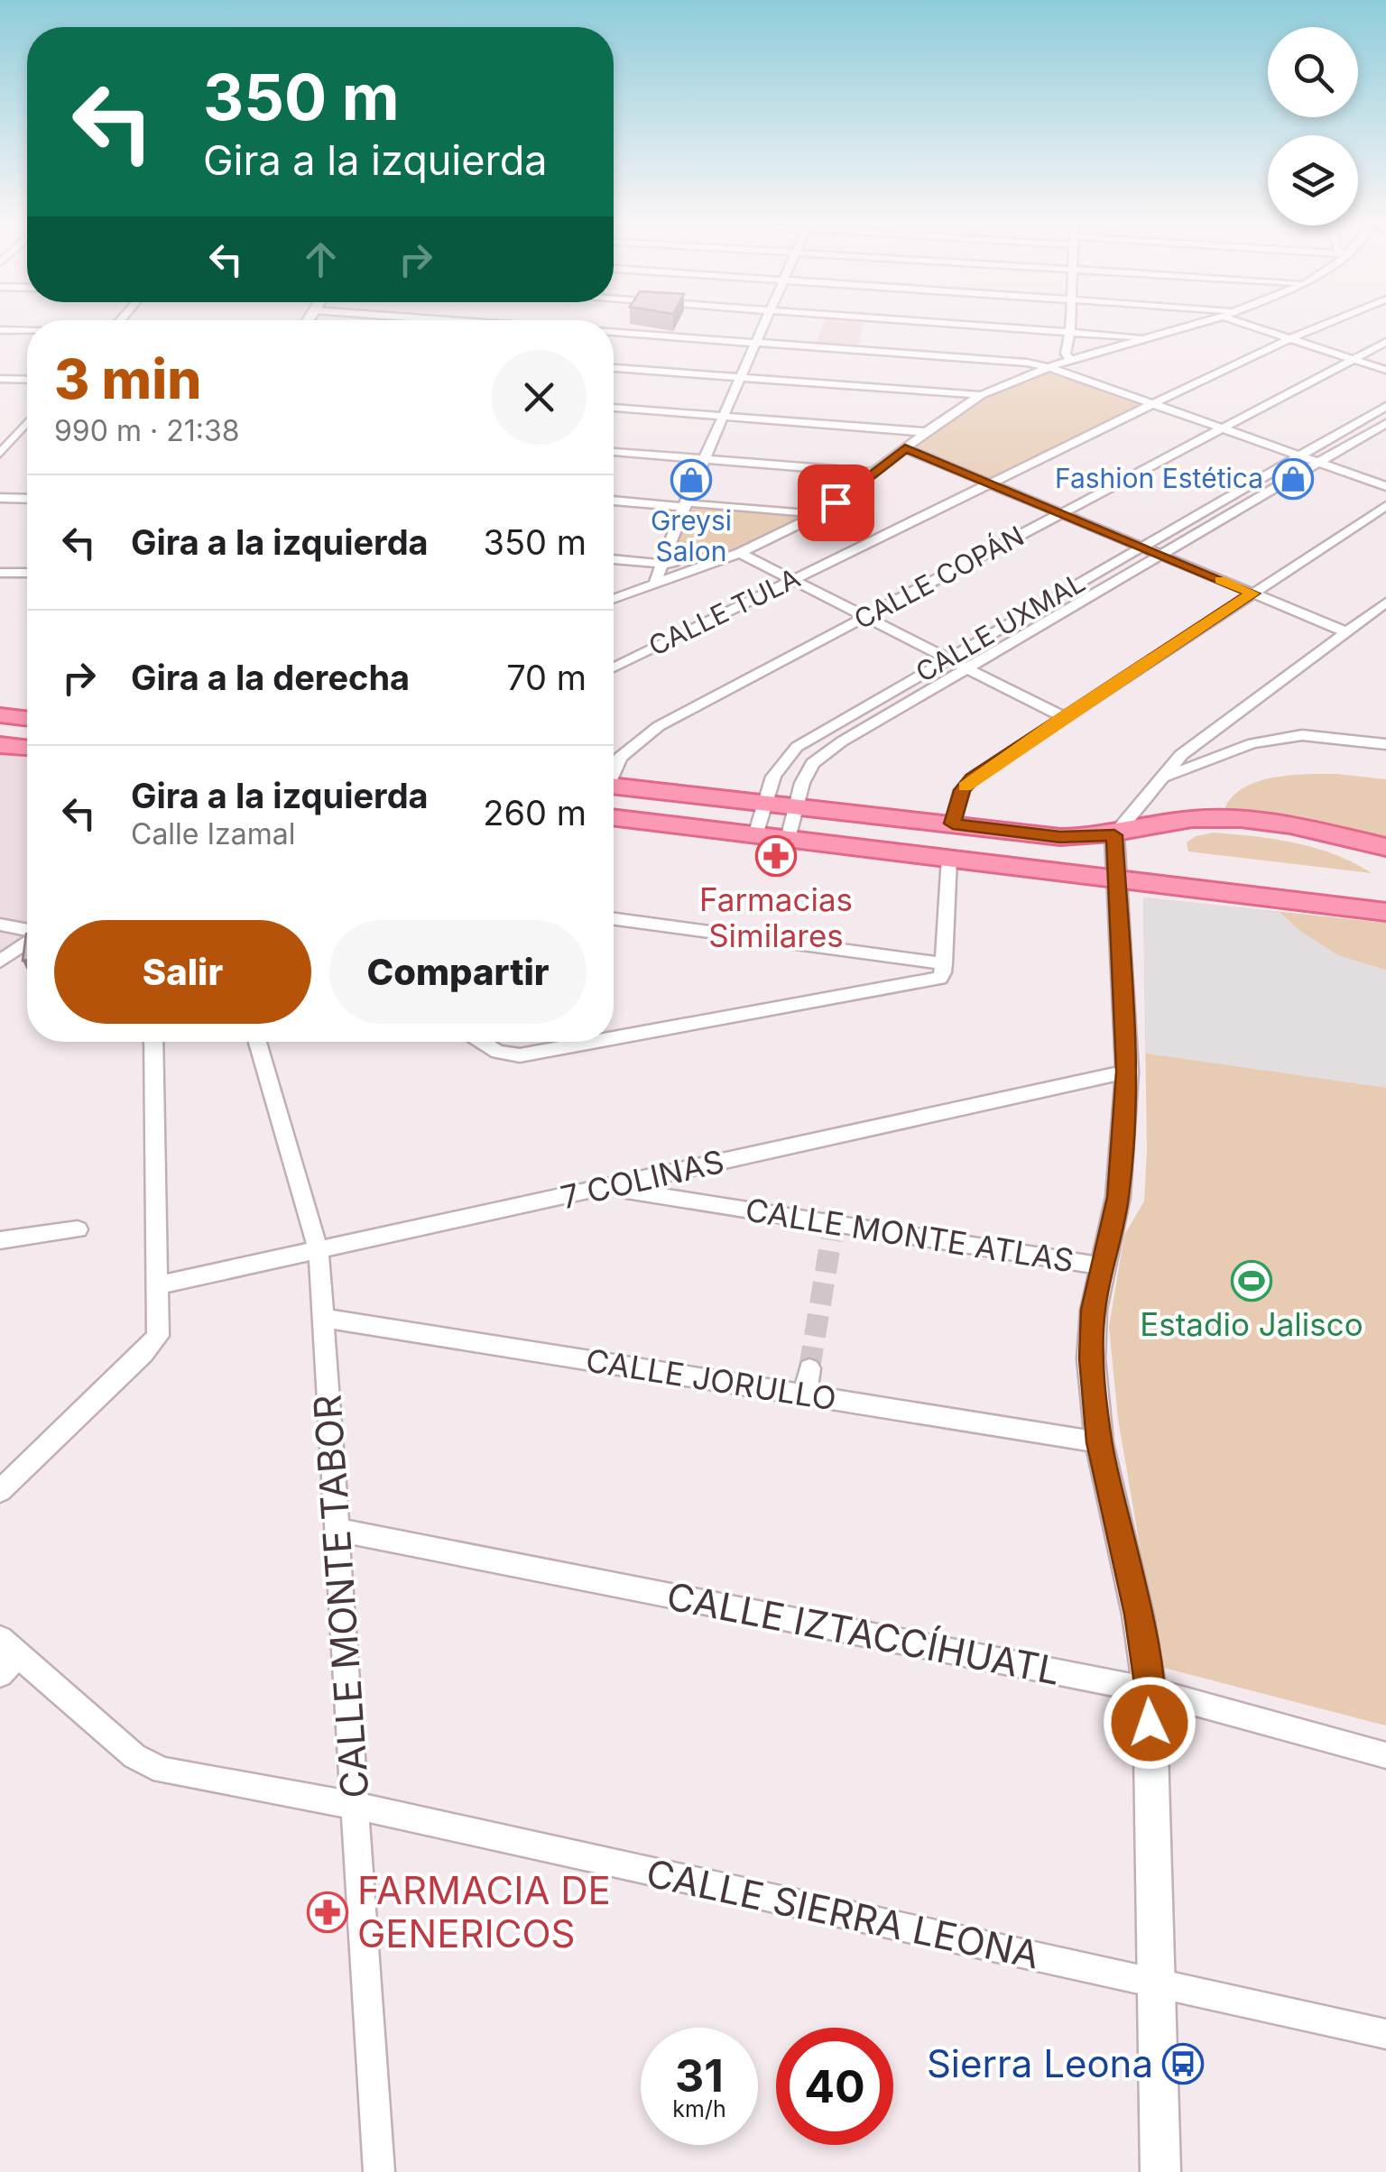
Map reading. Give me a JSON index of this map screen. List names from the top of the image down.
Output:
{
  "streets": {
    "street": [
      "CALLE COPÁN",
      "CALLE TULA",
      "CALLE UXMAL",
      "7 COLINAS",
      "CALLE MONTE ATLAS",
      "CALLE JORULLO",
      "CALLE MONTE TABOR",
      "CALLE IZTACCÍHUATL",
      "CALLE SIERRA LEONA"
    ]
  },
  "crossings": [
    ["7 COLINAS", "CALLE MONTE ATLAS"],
    ["7 COLINAS", "CALLE MONTE TABOR"],
    ["CALLE JORULLO", "CALLE MONTE TABOR"],
    ["CALLE MONTE TABOR", "CALLE IZTACCÍHUATL"],
    ["CALLE MONTE TABOR", "CALLE SIERRA LEONA"]
  ],
  "places": {
    "shop": ["Fashion Estética", "Greysi Salon"],
    "pharmacy": ["Farmacias Similares", "FARMACIA DE GENERICOS"],
    "sports": ["Estadio Jalisco"],
    "bus stop": ["Sierra Leona"]
  },
  "page": {
    "turn": ["350 m", "Gira a la izquierda"],
    "heading": ["3 min", "990 m · 21:38"],
    "list": [
      {
        "name": "Gira a la izquierda",
        "value": "350 m"
      },
      {
        "name": "Gira a la derecha",
        "value": "70 m"
      },
      {
        "name": "Gira a la izquierda",
        "note": "Calle Izamal",
        "value": "260 m"
      }
    ],
    "buttons": ["Salir", "Compartir"],
    "speed": "31 km/h",
    "limit": "40"
  }
}
